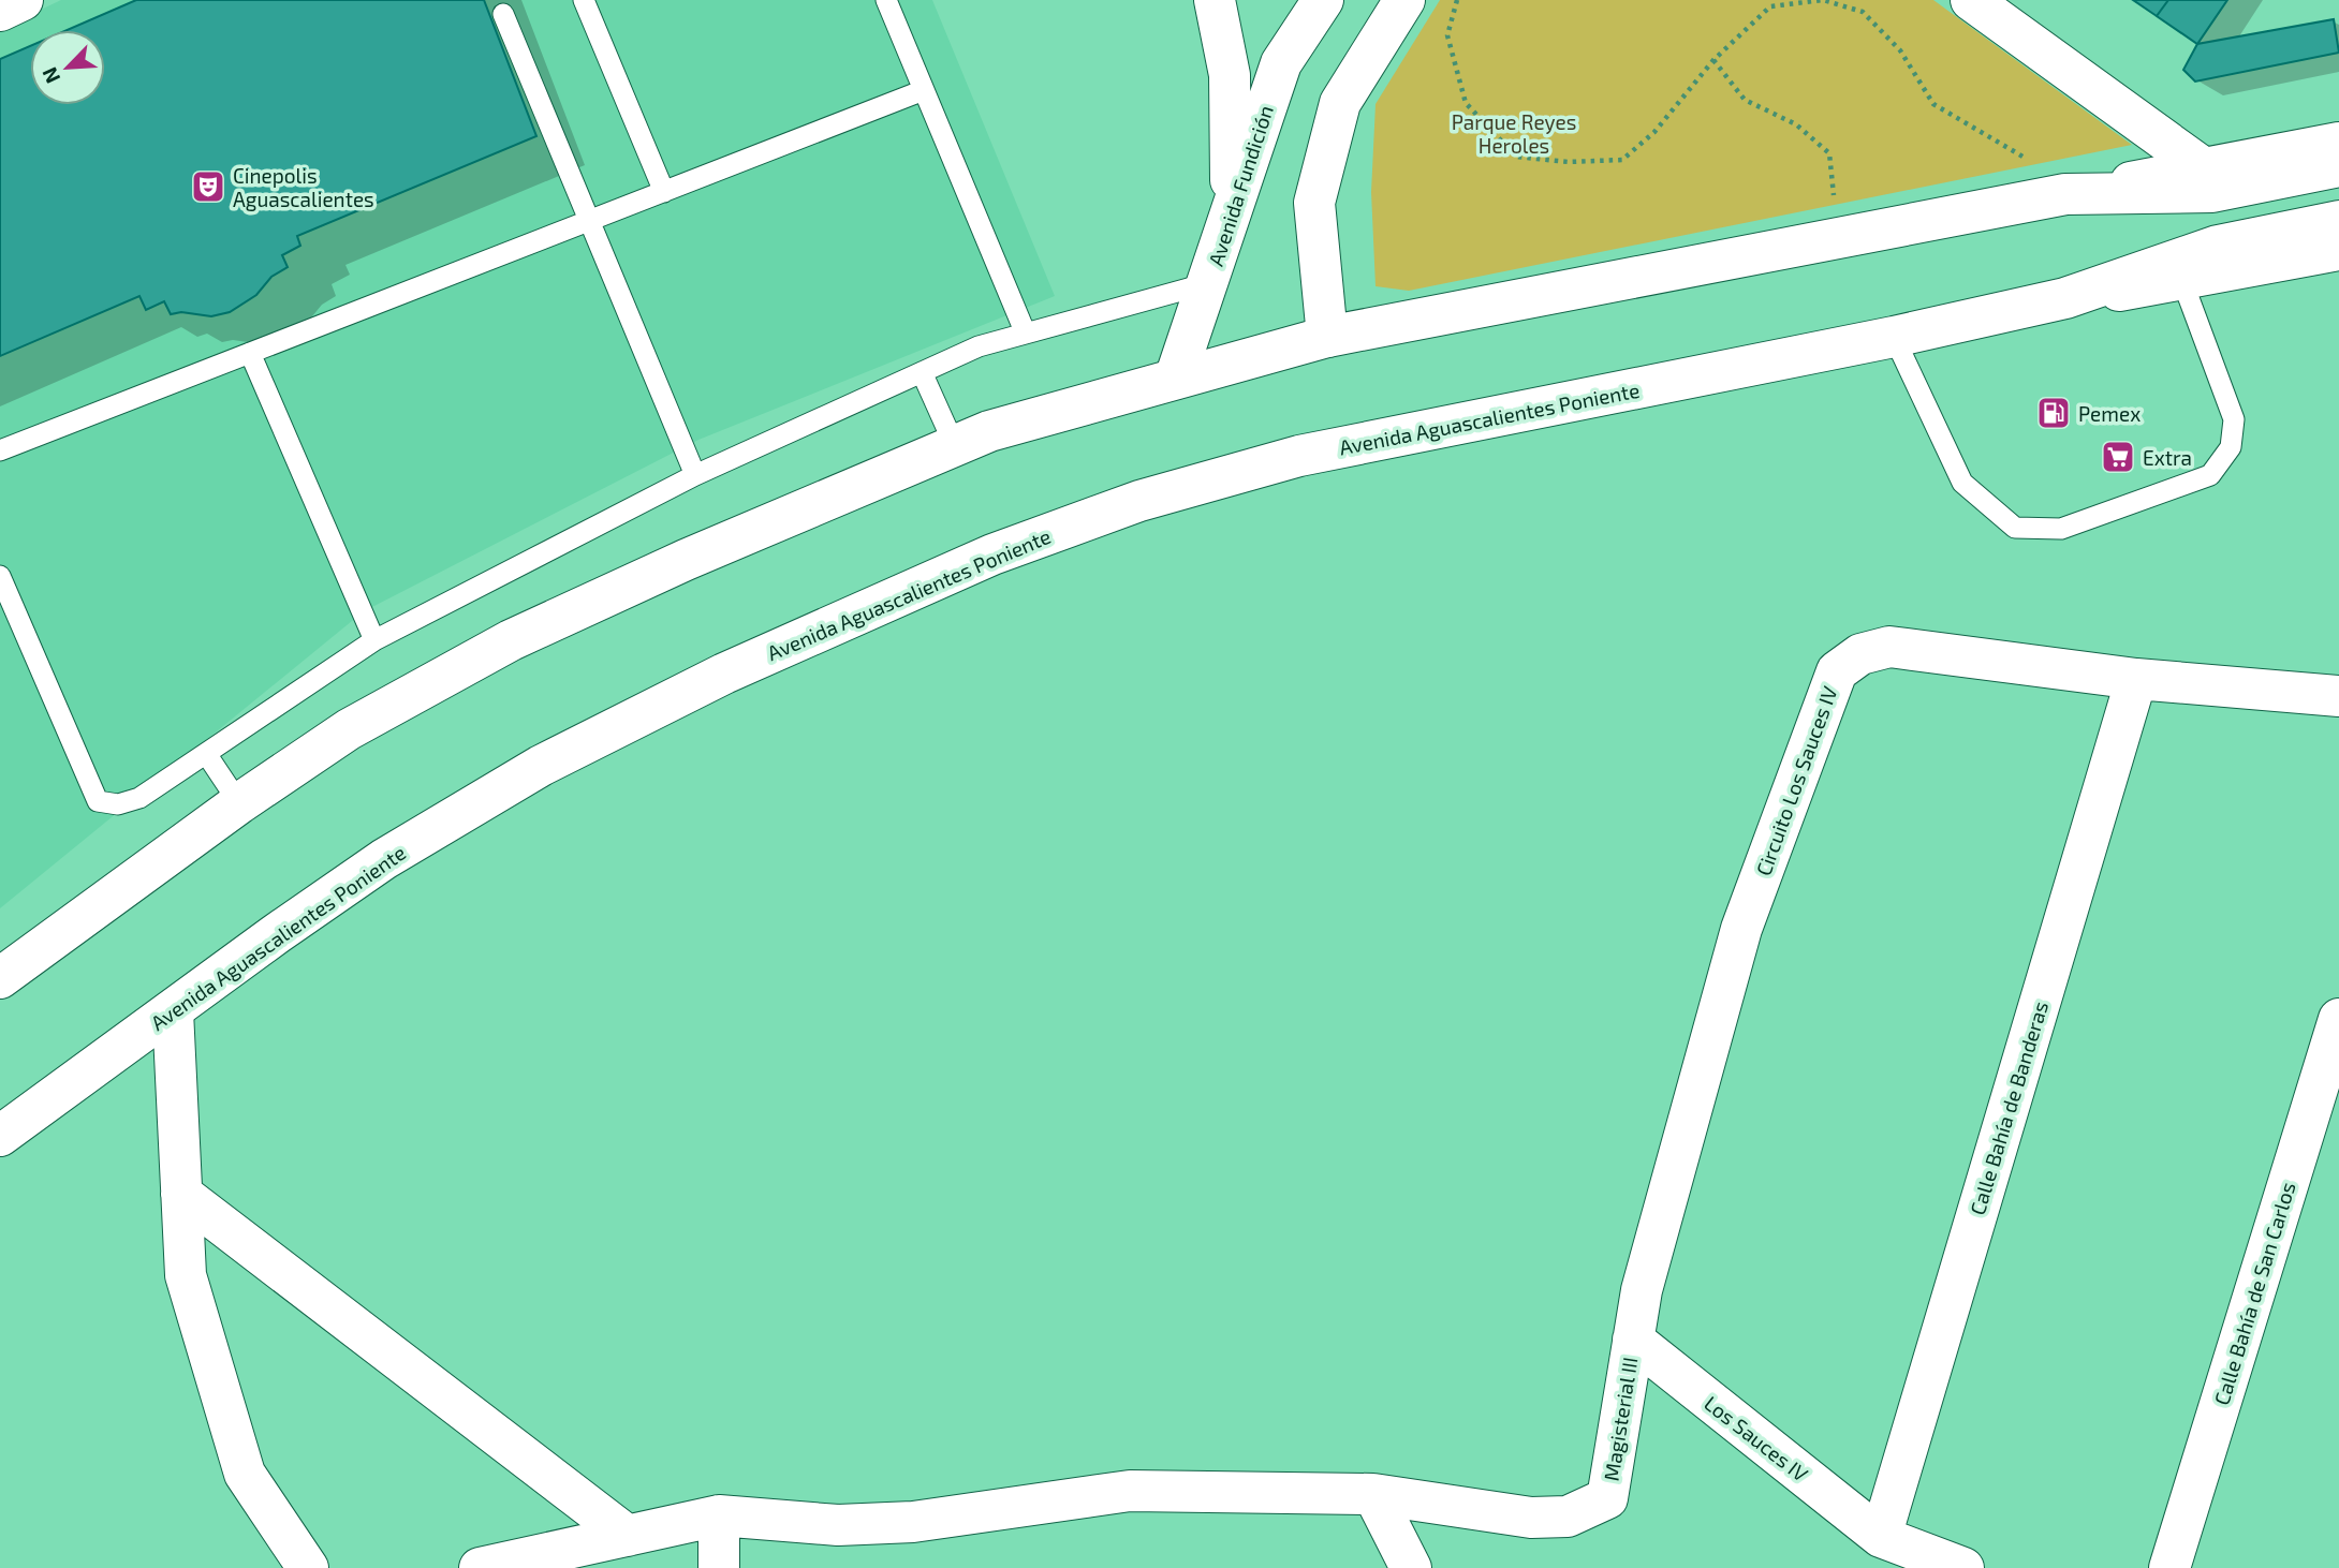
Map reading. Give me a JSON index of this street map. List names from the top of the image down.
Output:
{
  "streets": {
    "street": [
      "Avenida Fundición",
      "Avenida Aguascalientes Poniente",
      "Circuito Los Sauces IV",
      "Calle Bahía de Banderas",
      "Calle Bahía de San Carlos",
      "Magisterial III",
      "Los Sauces IV"
    ]
  },
  "crossings": [
    ["Circuito Los Sauces IV", "Calle Bahía de Banderas"],
    ["Circuito Los Sauces IV", "Magisterial III"],
    ["Circuito Los Sauces IV", "Los Sauces IV"],
    ["Calle Bahía de Banderas", "Los Sauces IV"],
    ["Magisterial III", "Los Sauces IV"]
  ],
  "parks": ["Parque Reyes Heroles"],
  "places": {
    "theatre": ["Cinepolis Aguascalientes"],
    "fuel station": ["Pemex"],
    "supermarket": ["Extra"]
  },
  "north": "bottom left"
}
